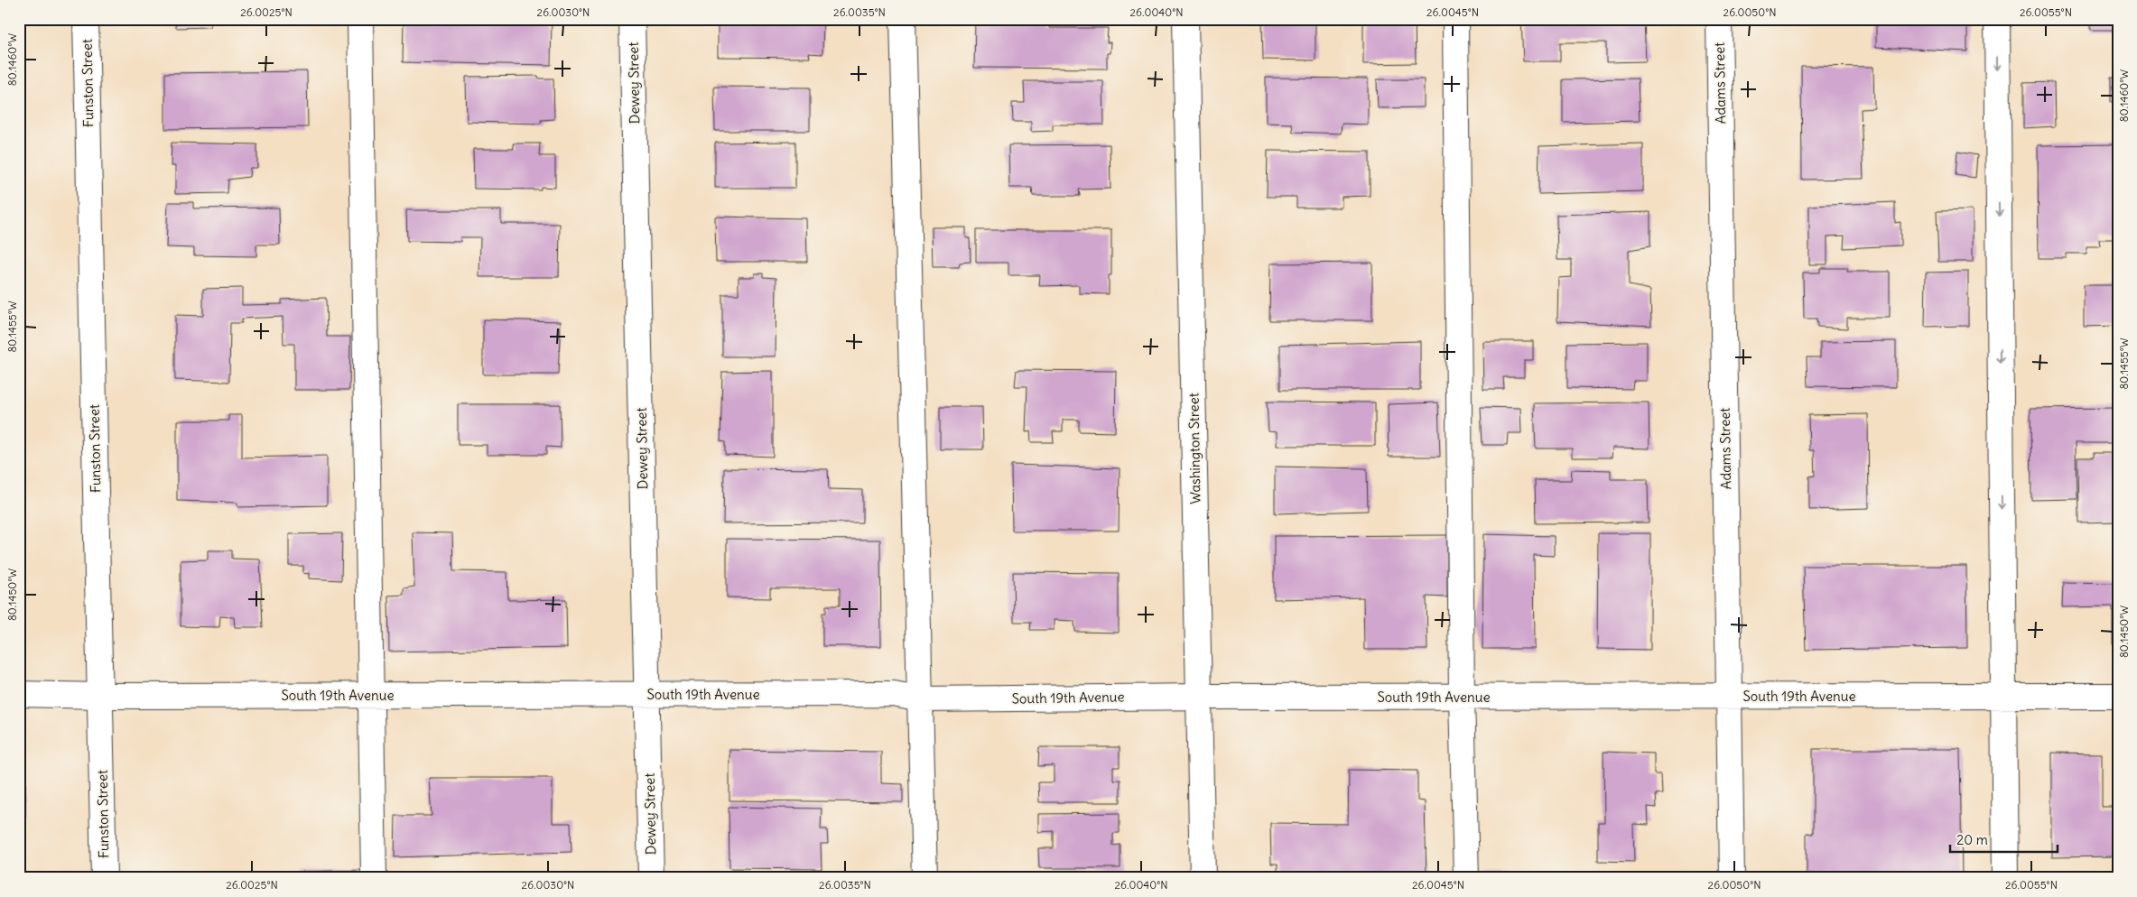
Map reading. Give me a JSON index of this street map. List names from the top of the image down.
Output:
{
  "streets": {
    "street": [
      "Funston Street",
      "Dewey Street",
      "Adams Street",
      "Washington Street",
      "South 19th Avenue"
    ]
  },
  "crossings": [
    ["Funston Street", "South 19th Avenue"],
    ["Dewey Street", "South 19th Avenue"],
    ["Adams Street", "South 19th Avenue"],
    ["Washington Street", "South 19th Avenue"]
  ],
  "scale_bar": "20 m",
  "coordinates": [
    "26.0025°N",
    "26.0030°N",
    "26.0035°N",
    "26.0040°N",
    "26.0045°N",
    "26.0050°N",
    "26.0055°N",
    "80.1460°W",
    "80.1455°W",
    "80.1450°W"
  ]
}
